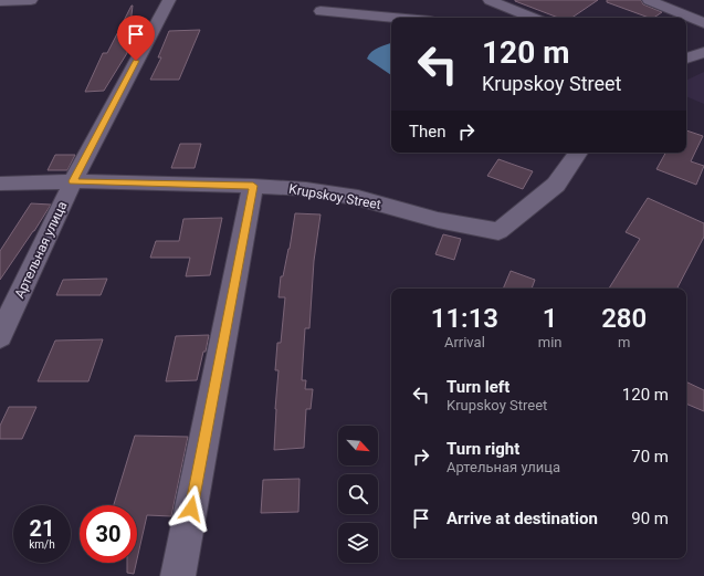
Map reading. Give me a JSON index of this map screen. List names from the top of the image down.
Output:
{
  "streets": {
    "street": ["Krupskoy Street", "Артельная улица"]
  },
  "crossings": [
    ["Krupskoy Street", "Артельная улица"]
  ],
  "north": "bottom right",
  "page": {
    "turn": ["120 m", "Krupskoy Street"],
    "then": "Then",
    "eta": [
      "11:13",
      "Arrival",
      "1",
      "min",
      "280",
      "m"
    ],
    "list": [
      {
        "name": "Turn left",
        "note": "Krupskoy Street",
        "value": "120 m"
      },
      {
        "name": "Turn right",
        "note": "Артельная улица",
        "value": "70 m"
      },
      {
        "name": "Arrive at destination",
        "value": "90 m"
      }
    ],
    "speed": "21 km/h",
    "limit": "30"
  }
}
